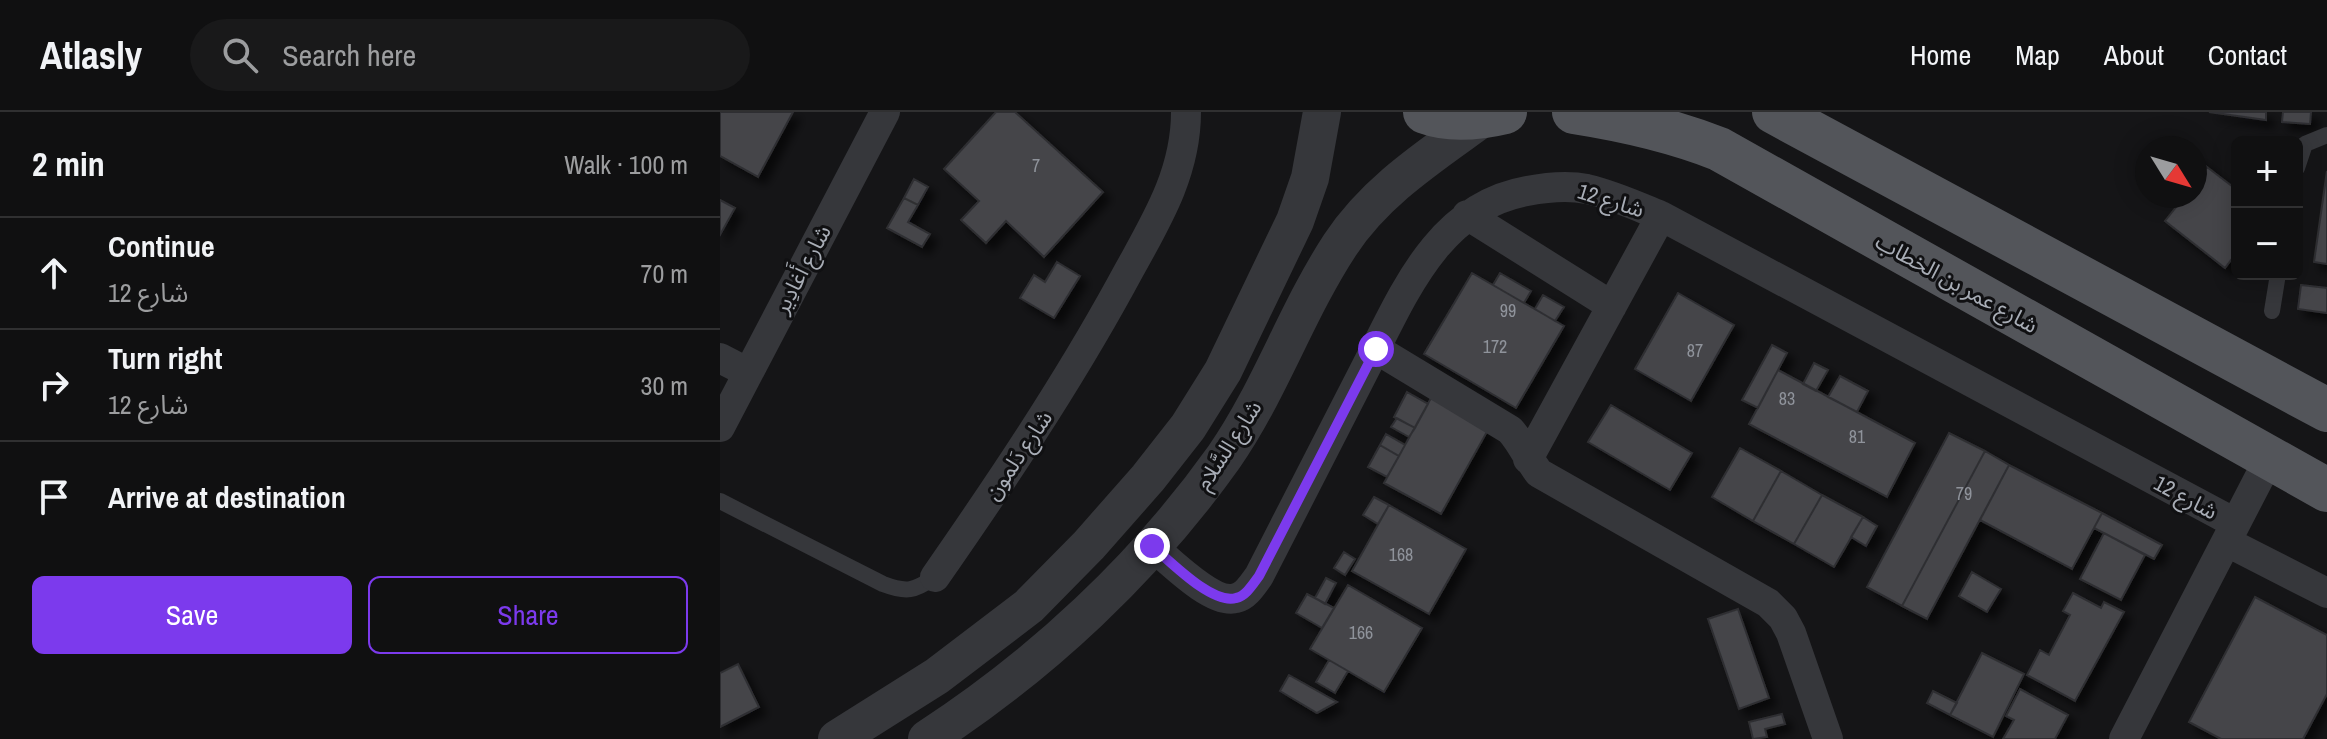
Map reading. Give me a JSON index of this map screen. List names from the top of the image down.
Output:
{
  "streets": {
    "main road": ["شارع عمر بن الخطاب"],
    "street": [
      "شارع 12",
      "شارع أَغادِير",
      "شارع السَّلام",
      "شارع دَلمون"
    ]
  },
  "crossings": [
    ["شارع 12", "شارع السَّلام"]
  ],
  "house_numbers": [
    "7",
    "99",
    "172",
    "87",
    "83",
    "81",
    "79",
    "168",
    "166"
  ],
  "north": "bottom right",
  "page": {
    "header": "Atlasly",
    "search": "Search here",
    "nav": [
      "Home",
      "Map",
      "About",
      "Contact"
    ],
    "heading": ["2 min", "Walk · 100 m"],
    "map_buttons": ["+", "−"],
    "list": [
      ["Continue", "شارع 12", "70 m"],
      ["Turn right", "شارع 12", "30 m"],
      "Arrive at destination"
    ],
    "buttons": ["Save", "Share"]
  }
}
